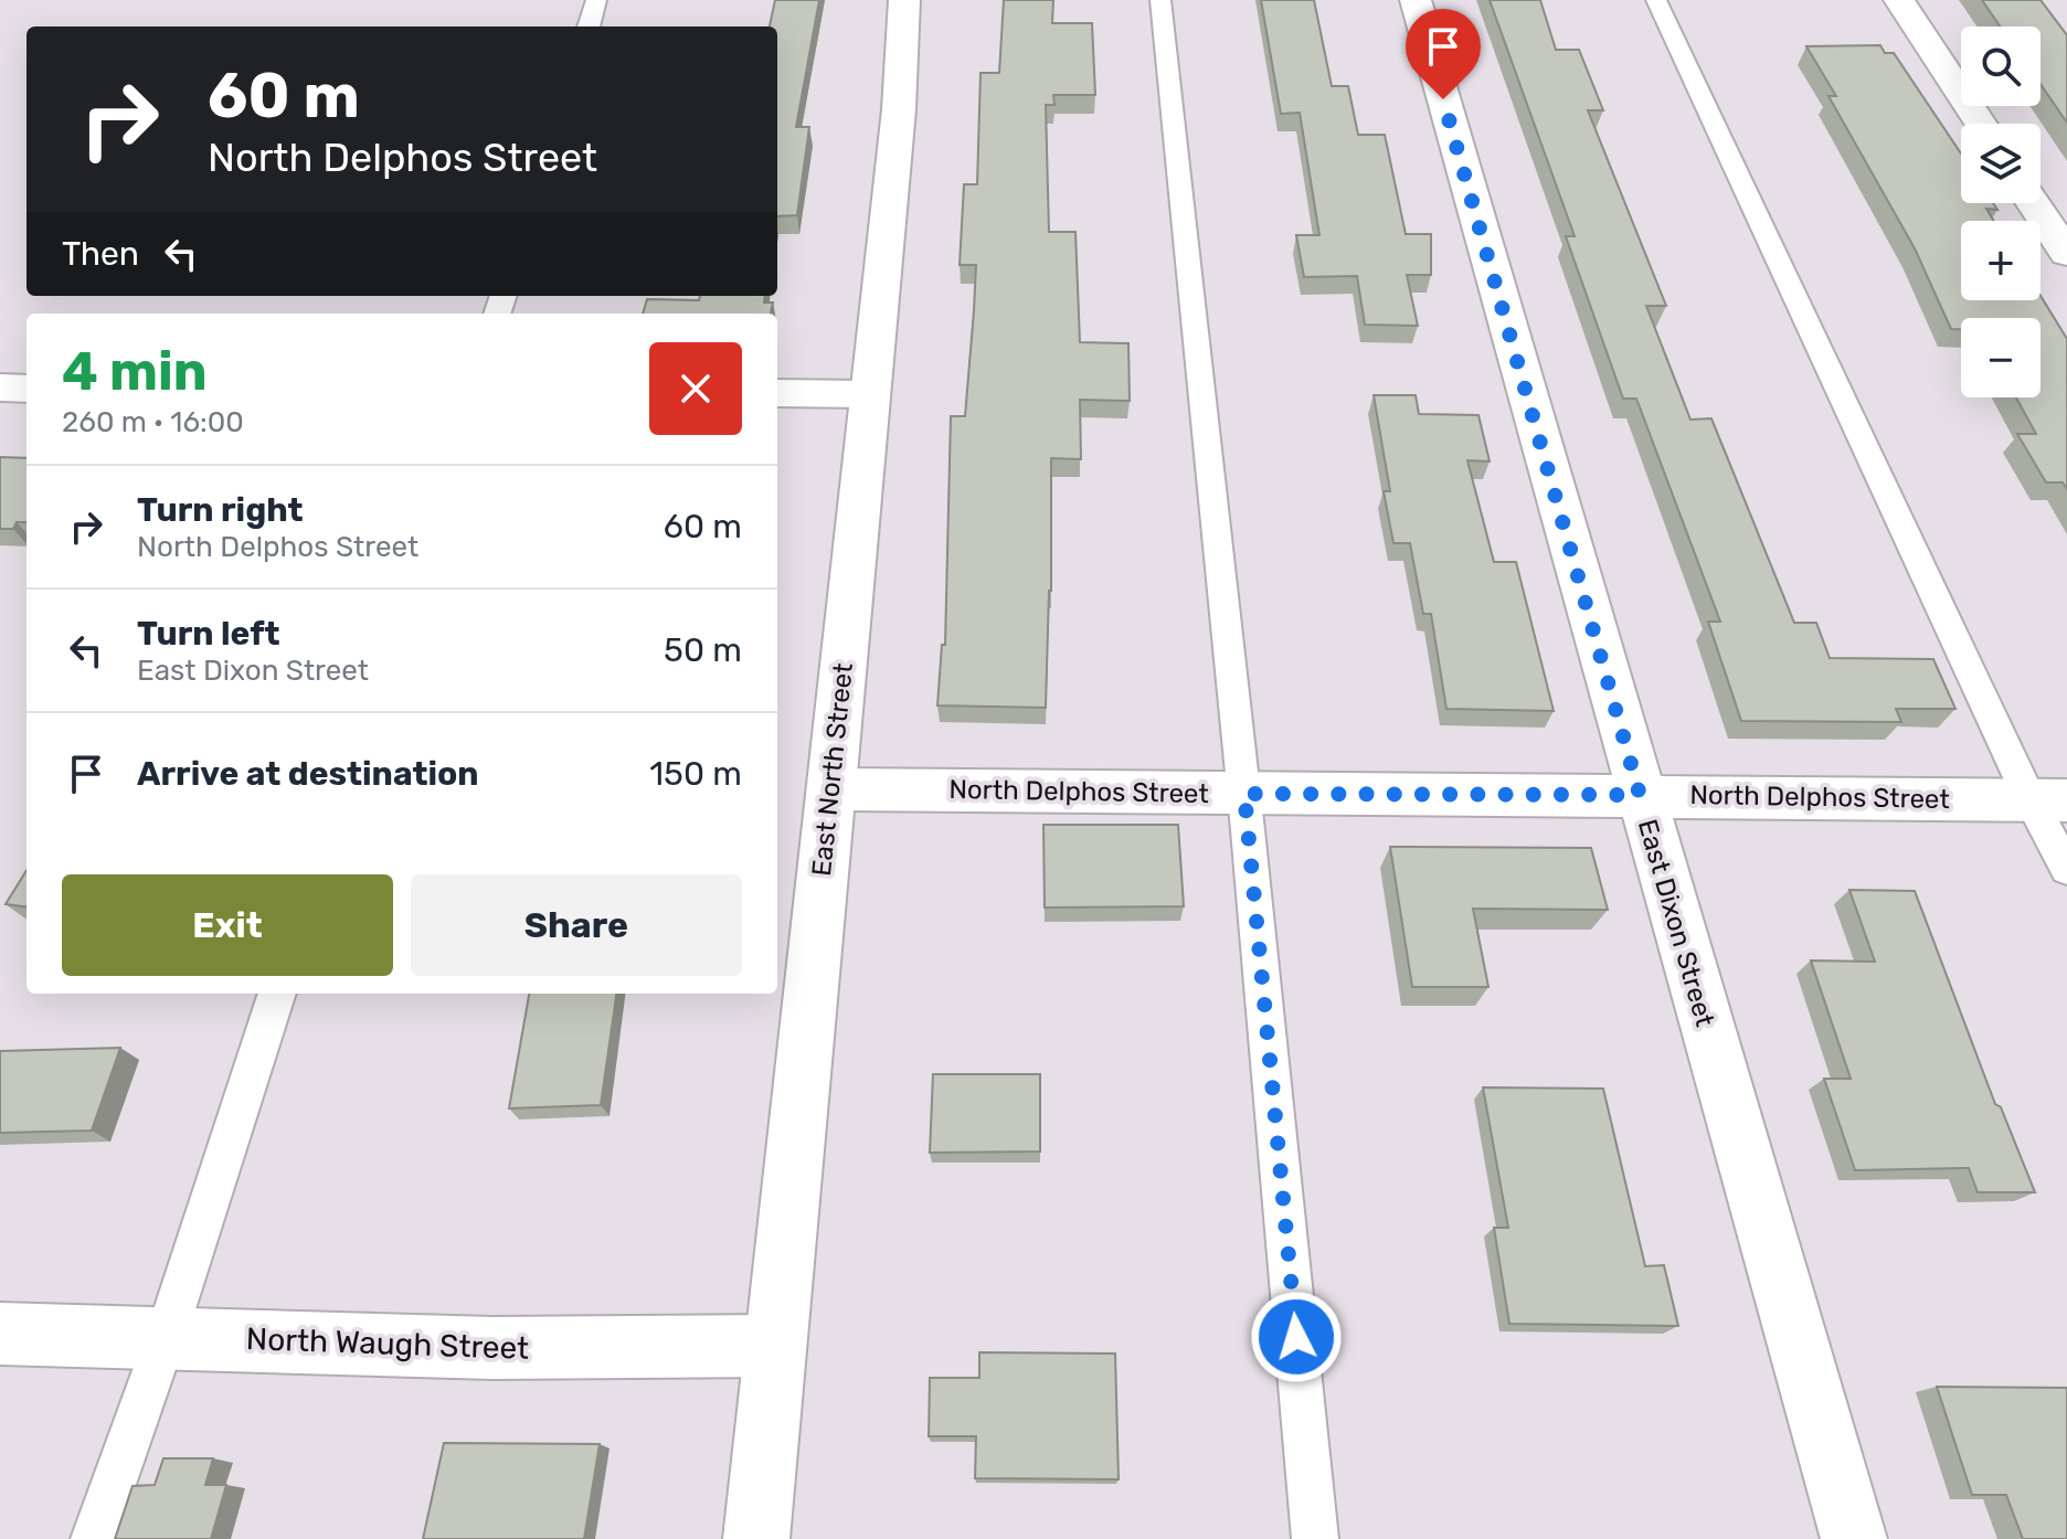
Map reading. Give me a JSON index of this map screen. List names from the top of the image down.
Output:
{
  "streets": {
    "street": [
      "East North Street",
      "North Delphos Street",
      "East Dixon Street",
      "North Waugh Street"
    ]
  },
  "crossings": [
    ["East North Street", "North Delphos Street"],
    ["East North Street", "North Waugh Street"],
    ["North Delphos Street", "East Dixon Street"]
  ],
  "page": {
    "map_buttons": ["+", "−"],
    "turn": ["60 m", "North Delphos Street"],
    "then": "Then",
    "heading": ["4 min", "260 m · 16:00"],
    "list": [
      {
        "name": "Turn right",
        "note": "North Delphos Street",
        "value": "60 m"
      },
      {
        "name": "Turn left",
        "note": "East Dixon Street",
        "value": "50 m"
      },
      {
        "name": "Arrive at destination",
        "value": "150 m"
      }
    ],
    "buttons": ["Exit", "Share"]
  }
}
